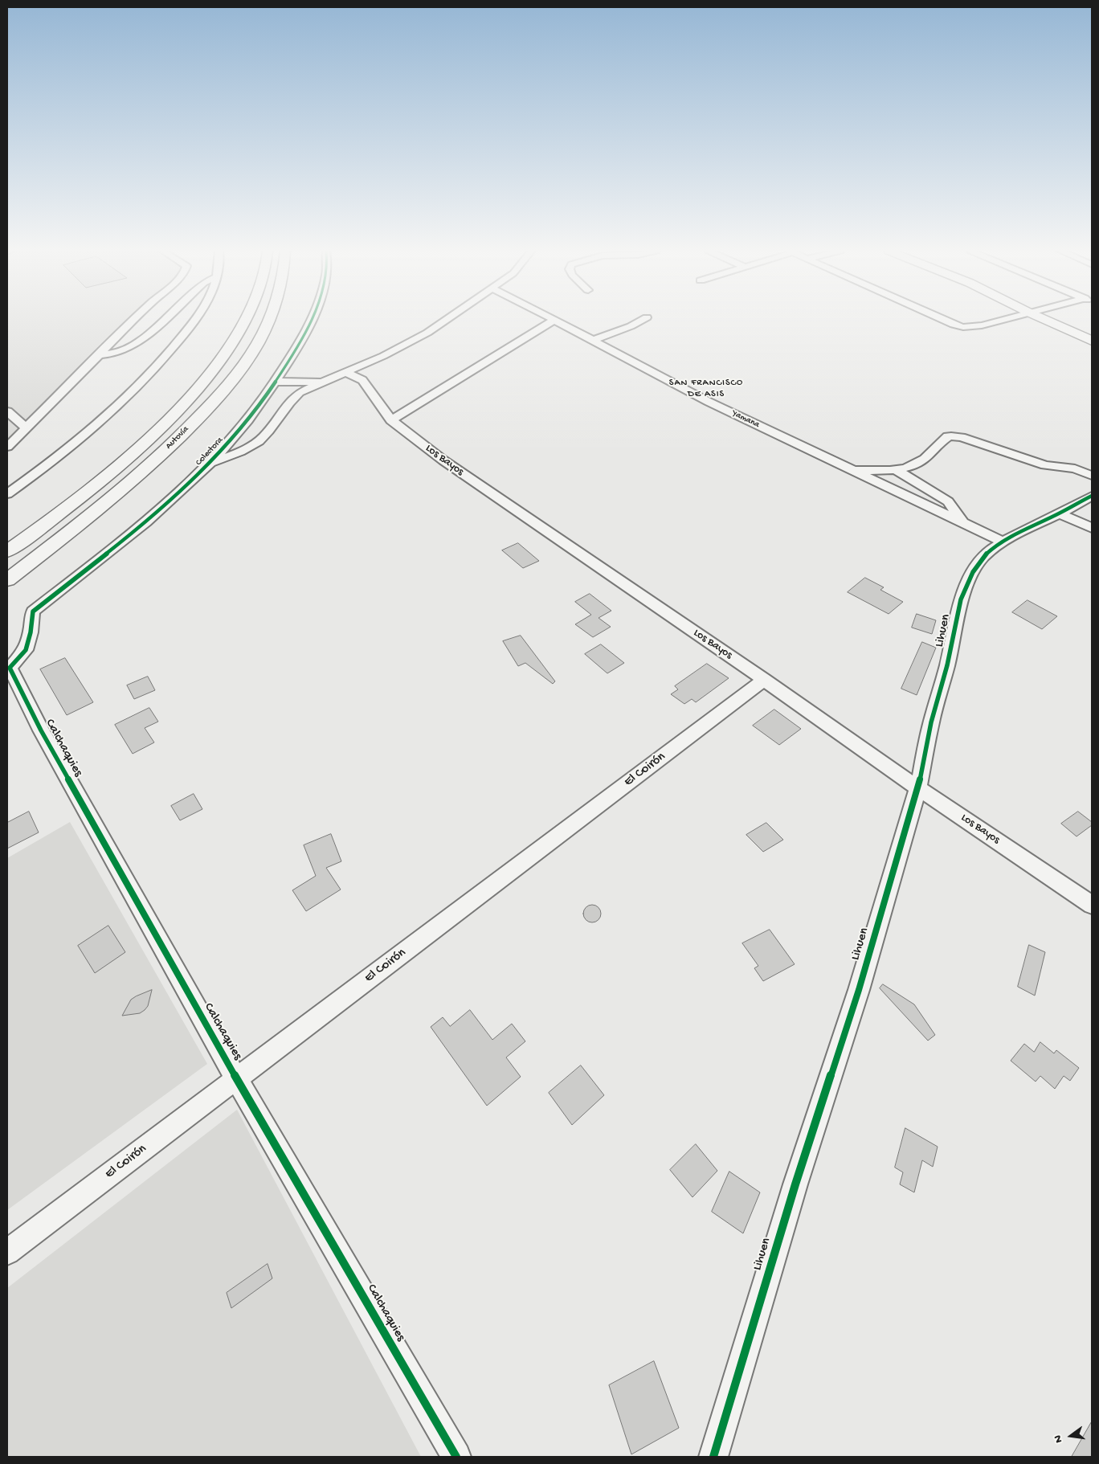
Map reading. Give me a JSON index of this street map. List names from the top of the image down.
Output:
{
  "streets": {
    "street": [
      "Yamana",
      "Autovía",
      "Colectora",
      "Los Bayos",
      "Lihuen",
      "Calchaquies",
      "El Coirón"
    ]
  },
  "crossings": [
    ["Yamana", "Lihuen"],
    ["Colectora", "Calchaquies"],
    ["Los Bayos", "Lihuen"],
    ["Los Bayos", "El Coirón"],
    ["Calchaquies", "El Coirón"]
  ],
  "districts": ["SAN FRANCISCO DE ASIS"],
  "north": "left"
}
